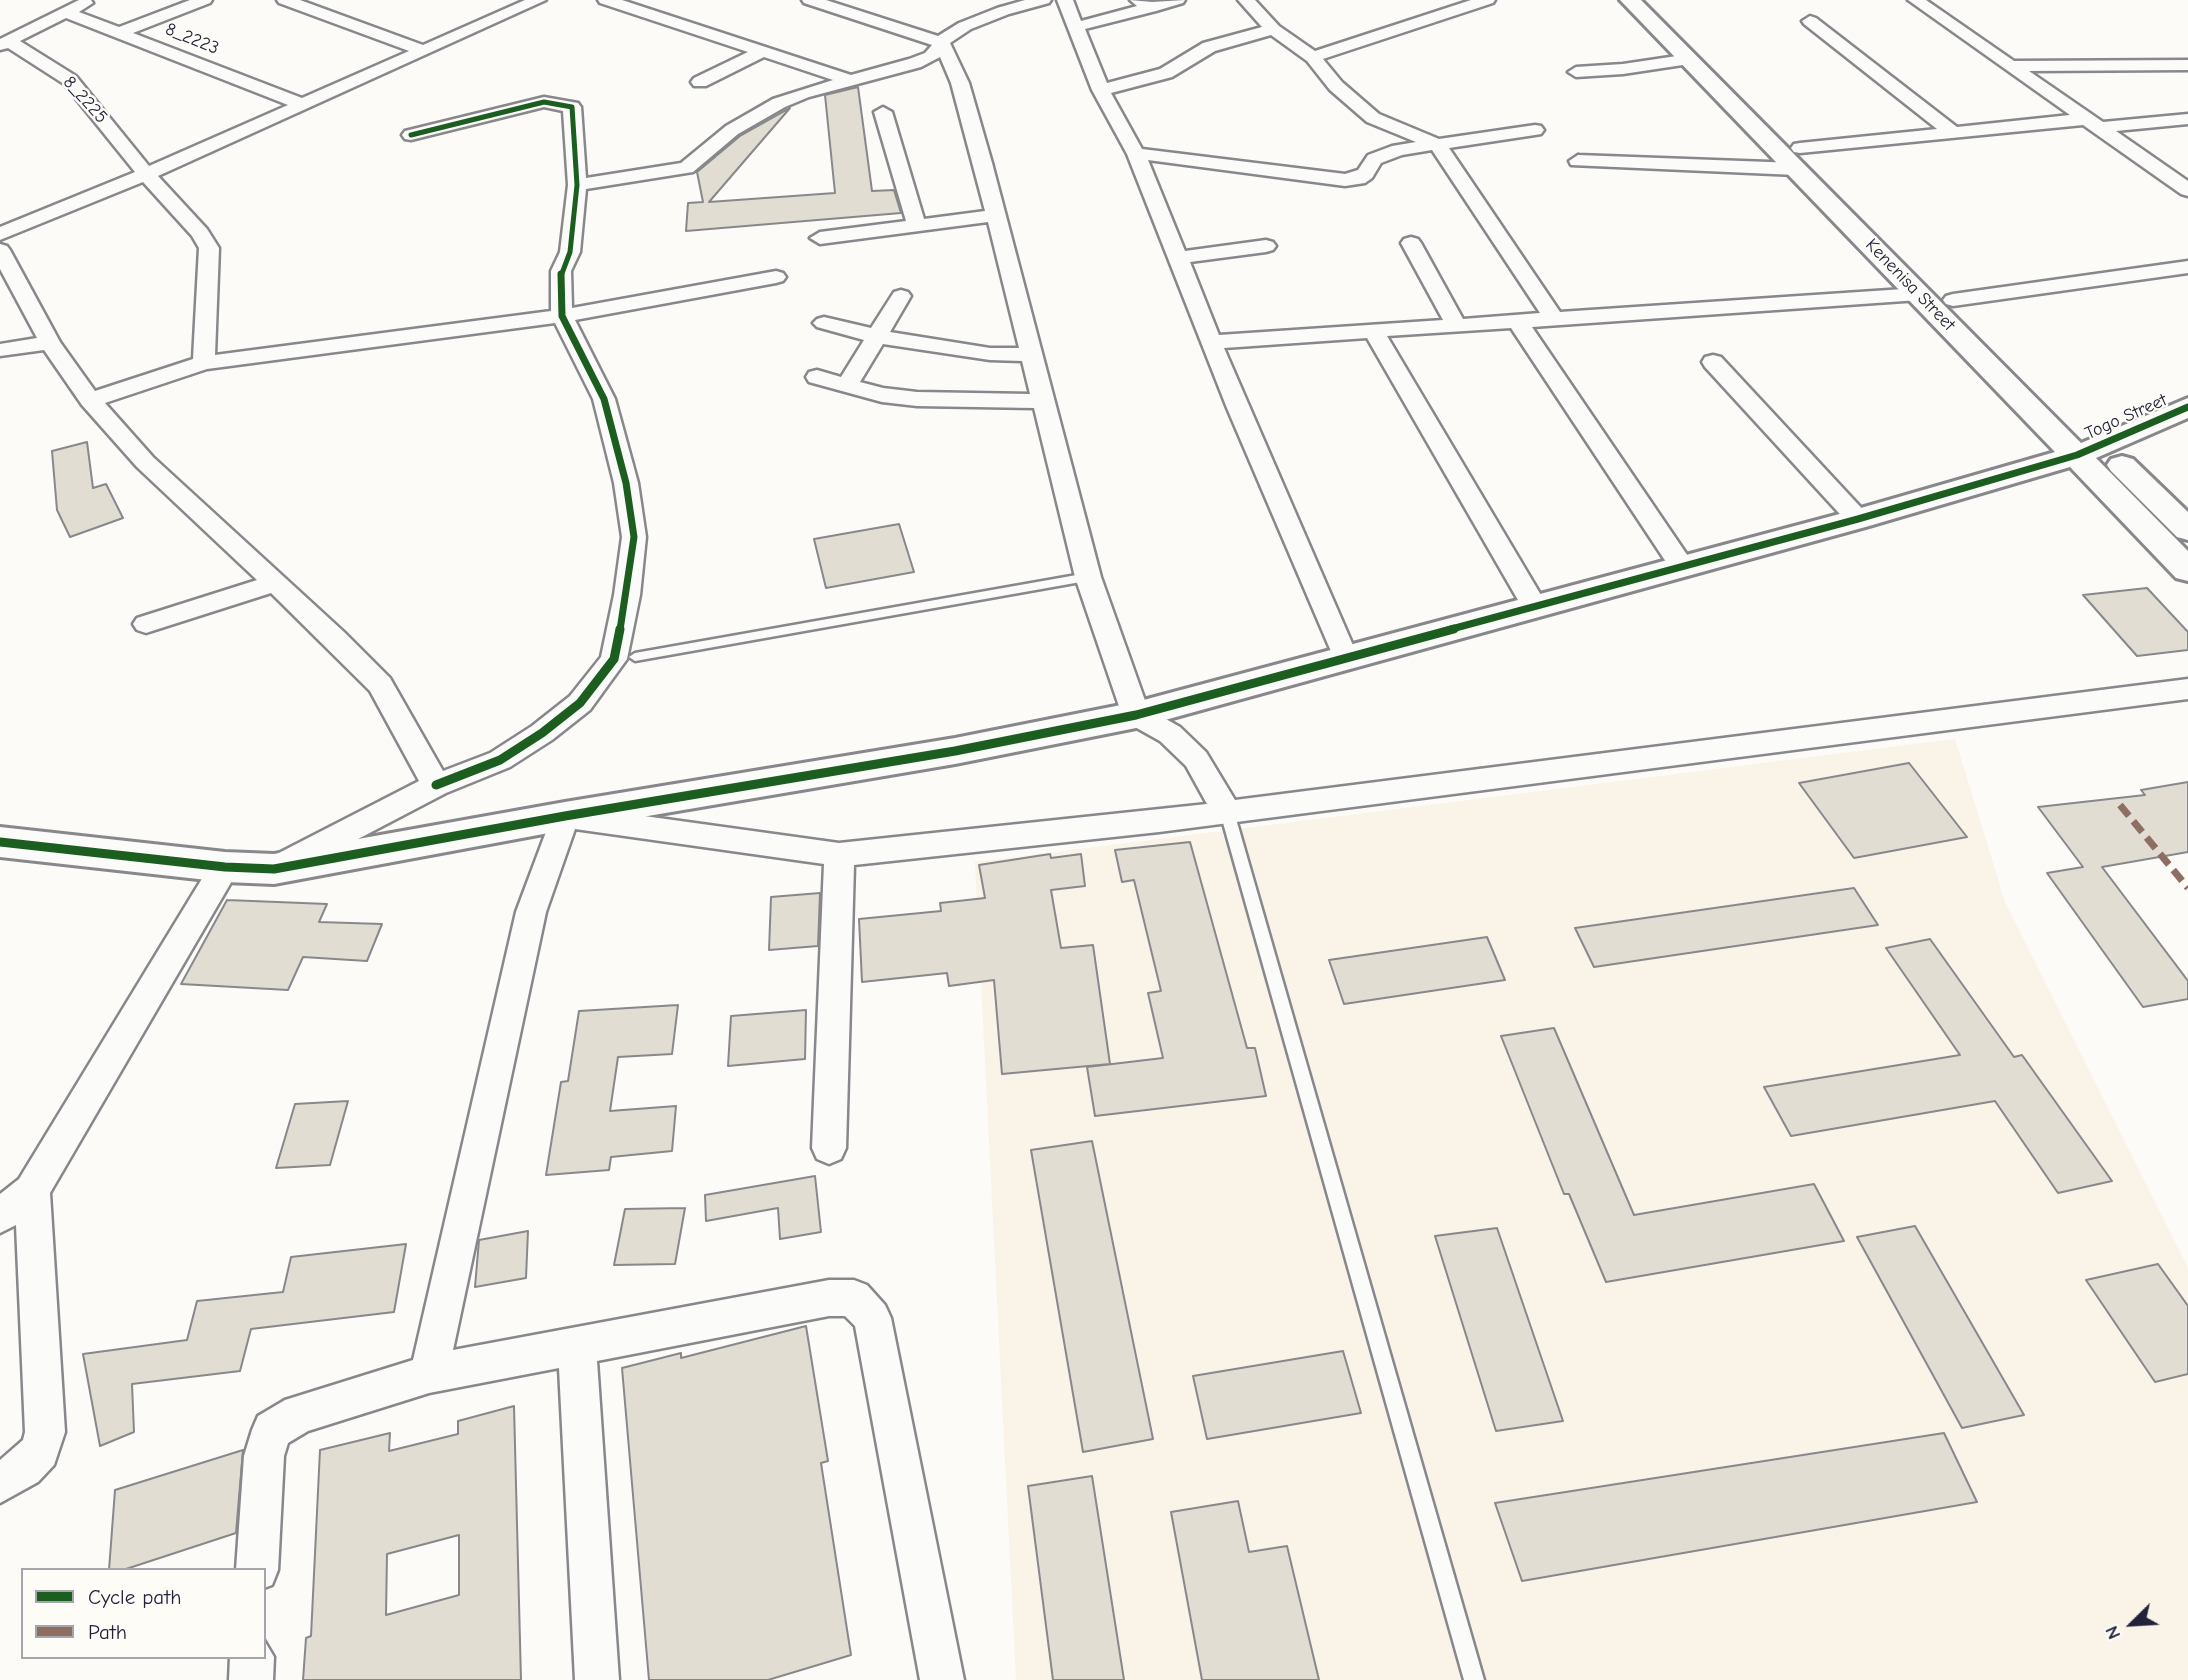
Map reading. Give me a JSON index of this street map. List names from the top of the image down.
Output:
{
  "streets": {
    "main road": ["Kenenisa Street", "Togo Street"],
    "street": ["8_2223", "8_2225"]
  },
  "crossings": [
    ["Kenenisa Street", "Togo Street"]
  ],
  "legend": ["Cycle path", "Path"],
  "north": "bottom left"
}
